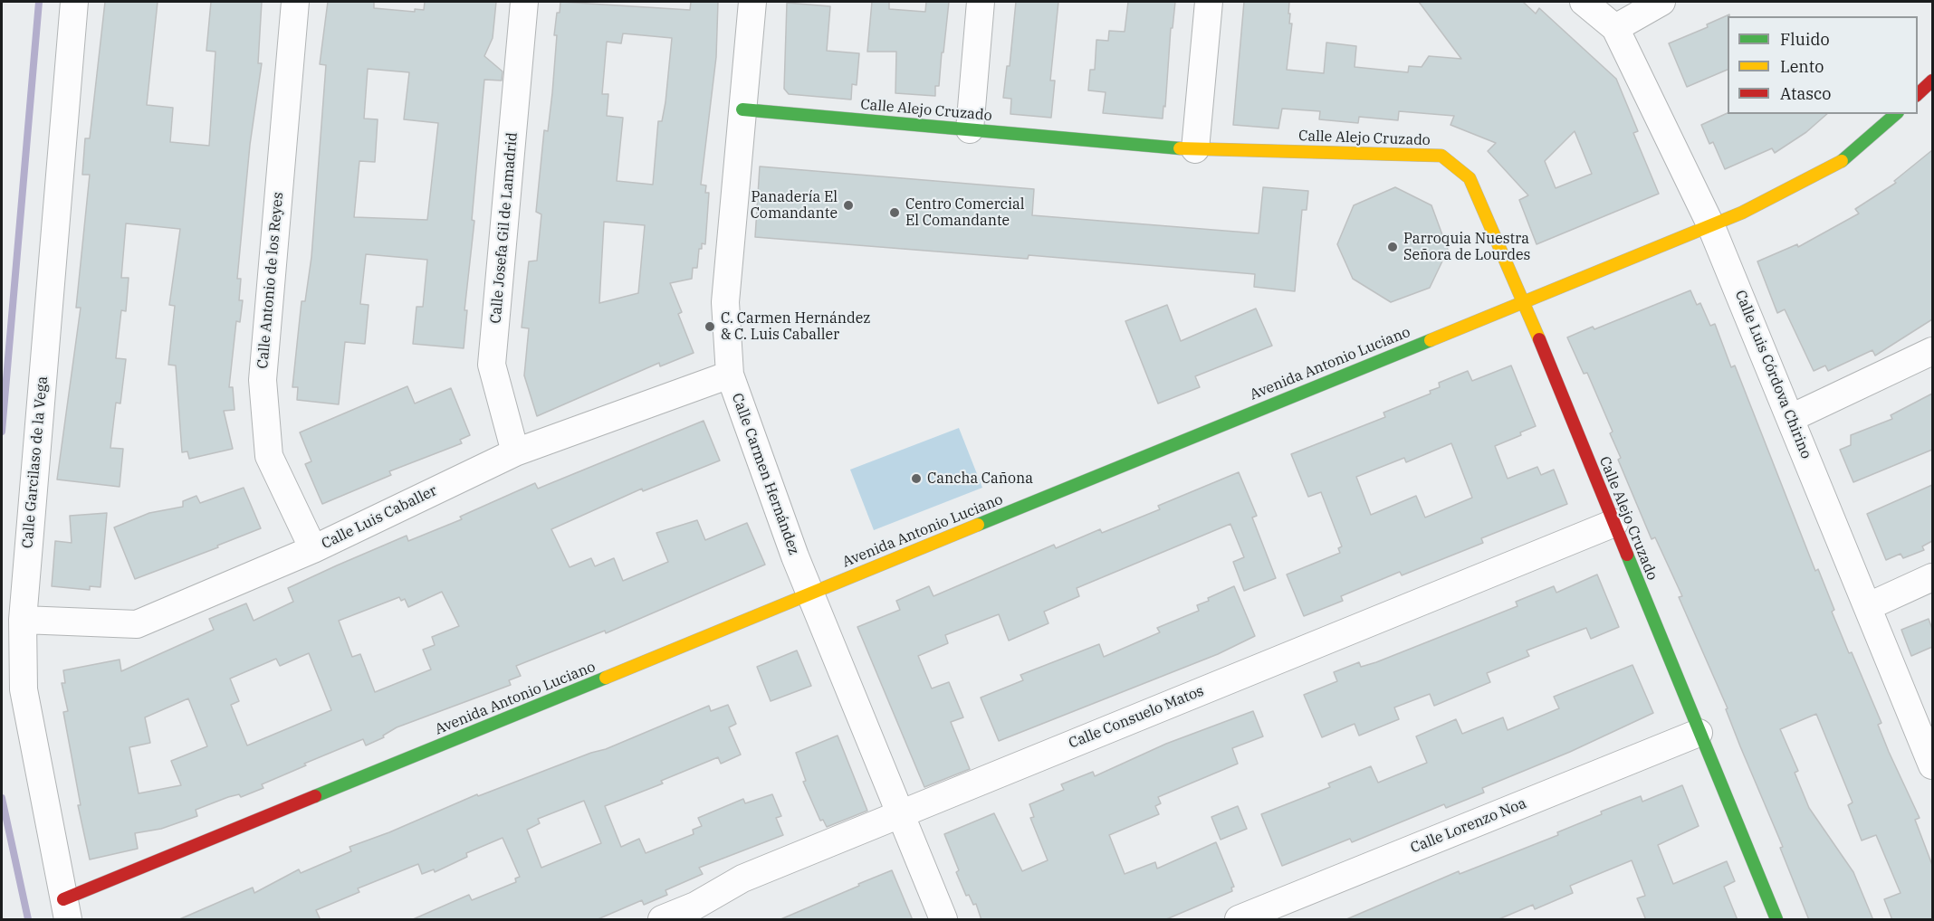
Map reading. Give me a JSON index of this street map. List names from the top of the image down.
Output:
{
  "streets": {
    "street": [
      "Calle Alejo Cruzado",
      "Calle Josefa Gil de Lamadrid",
      "Calle Antonio de los Reyes",
      "Avenida Antonio Luciano",
      "Calle Luis Córdova Chirino",
      "Calle Garcilaso de la Vega",
      "Calle Carmen Hernández",
      "Calle Luis Caballer",
      "Calle Consuelo Matos",
      "Calle Lorenzo Noa"
    ]
  },
  "crossings": [
    ["Calle Alejo Cruzado", "Avenida Antonio Luciano"],
    ["Calle Alejo Cruzado", "Calle Carmen Hernández"],
    ["Calle Alejo Cruzado", "Calle Consuelo Matos"],
    ["Calle Alejo Cruzado", "Calle Lorenzo Noa"],
    ["Calle Josefa Gil de Lamadrid", "Calle Luis Caballer"],
    ["Calle Antonio de los Reyes", "Calle Luis Caballer"],
    ["Avenida Antonio Luciano", "Calle Luis Córdova Chirino"],
    ["Avenida Antonio Luciano", "Calle Garcilaso de la Vega"],
    ["Avenida Antonio Luciano", "Calle Carmen Hernández"],
    ["Calle Garcilaso de la Vega", "Calle Luis Caballer"],
    ["Calle Carmen Hernández", "Calle Luis Caballer"],
    ["Calle Carmen Hernández", "Calle Consuelo Matos"]
  ],
  "places": [
    "Panadería El Comandante",
    "Centro Comercial El Comandante",
    "Parroquia Nuestra Señora de Lourdes",
    "C. Carmen Hernández & C. Luis Caballer",
    "Cancha Cañona"
  ],
  "legend": ["Fluido", "Lento", "Atasco"]
}
